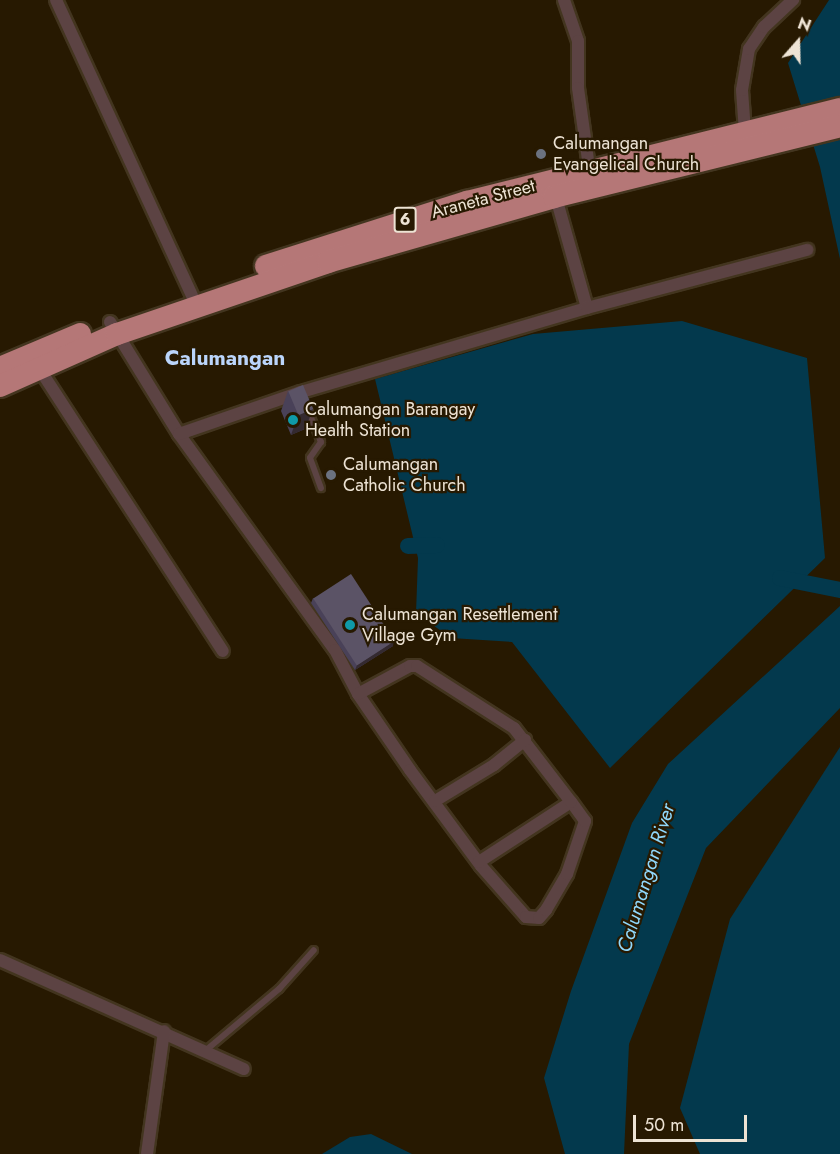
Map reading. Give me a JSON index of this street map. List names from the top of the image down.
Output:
{
  "districts": ["Calumangan"],
  "water": ["Calumangan River"],
  "places": [
    "Calumangan Evangelical Church",
    "Calumangan Barangay Health Station",
    "Calumangan Catholic Church",
    "Calumangan Resettlement Village Gym"
  ],
  "scale_bar": "50 m",
  "north": "top"
}
